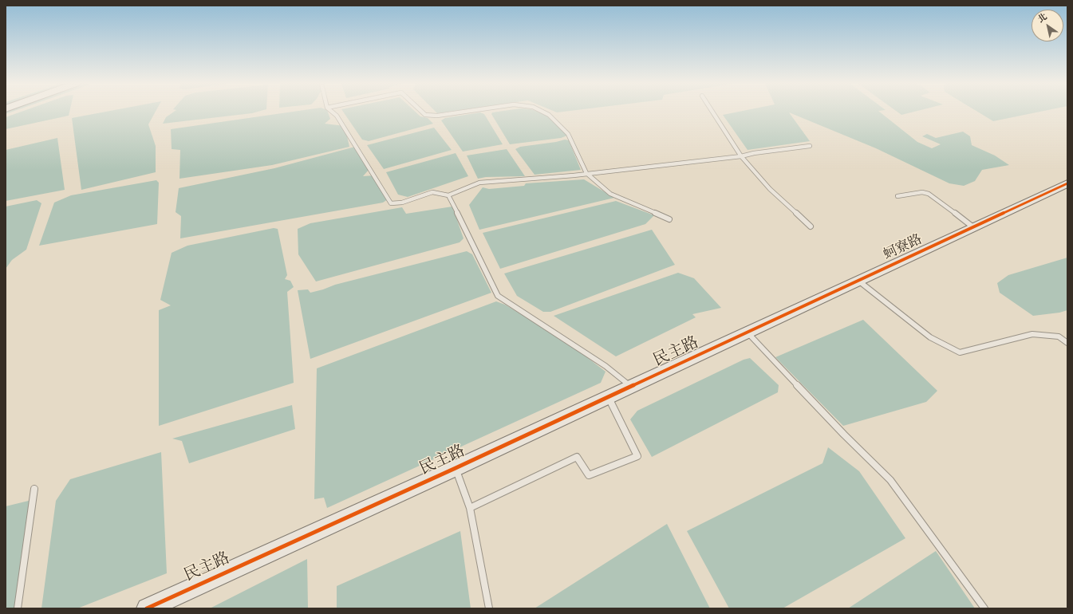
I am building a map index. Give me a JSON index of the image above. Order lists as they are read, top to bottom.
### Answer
{
  "streets": {
    "street": ["蚵寮路", "民主路"]
  },
  "crossings": [
    ["蚵寮路", "民主路"]
  ],
  "north": "top left"
}
